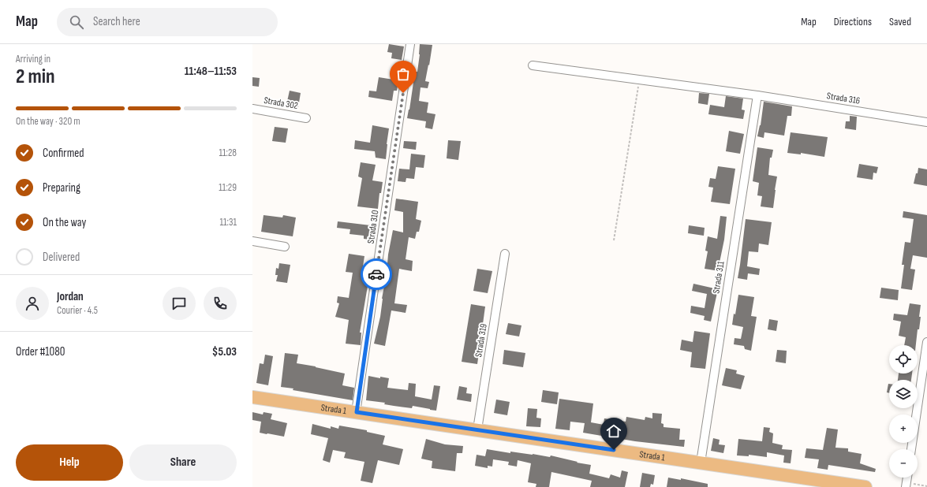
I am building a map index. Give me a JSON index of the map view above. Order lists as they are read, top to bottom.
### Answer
{
  "streets": {
    "main road": ["Strada 1"],
    "street": [
      "Strada 316",
      "Strada 302",
      "Strada 310",
      "Strada 311",
      "Strada 319"
    ]
  },
  "crossings": [
    ["Strada 316", "Strada 311"],
    ["Strada 310", "Strada 1"],
    ["Strada 311", "Strada 1"],
    ["Strada 319", "Strada 1"]
  ],
  "page": {
    "header": "Map",
    "search": "Search here",
    "nav": ["Map", "Directions", "Saved"],
    "heading": ["2 min", "Arriving in", "11:48–11:53"],
    "panel": [
      "Jordan",
      "Courier · 4.5",
      "Order #1080",
      "$5.03"
    ],
    "bar": "On the way · 320 m",
    "list": [
      ["Confirmed", "11:28"],
      ["Preparing", "11:29"],
      ["On the way", "11:31"],
      "Delivered"
    ],
    "map_buttons": ["+", "−"],
    "buttons": ["Help", "Share"]
  }
}
